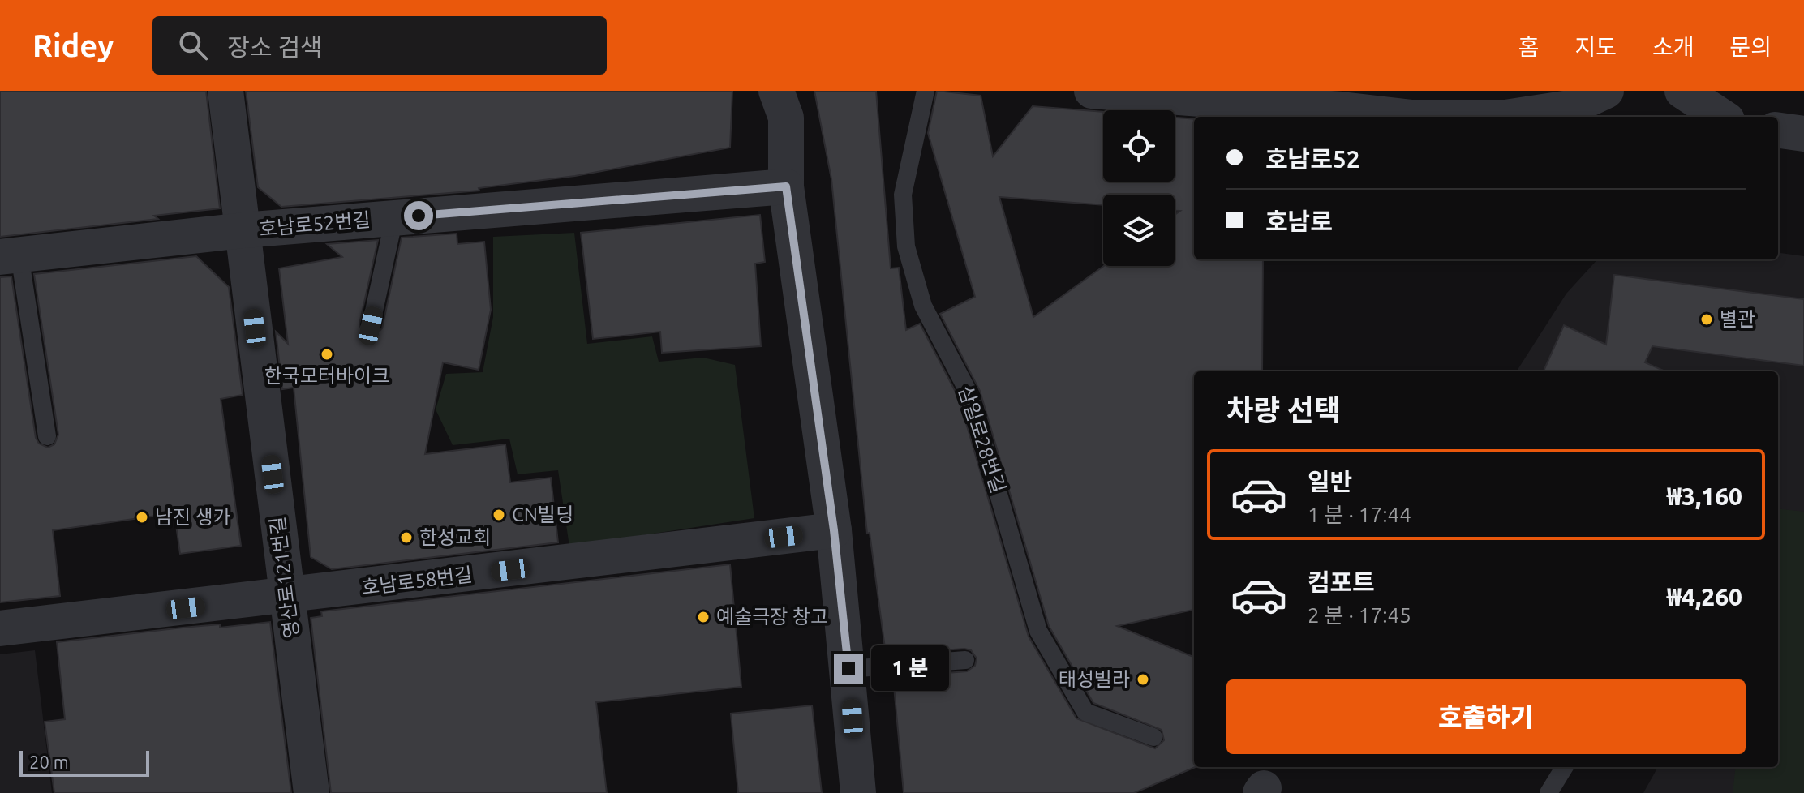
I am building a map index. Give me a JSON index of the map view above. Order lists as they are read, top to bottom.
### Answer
{
  "streets": {
    "street": ["호남로52번길", "영산로121번길", "호남로58번길"],
    "lane": ["삼일로28번길"]
  },
  "crossings": [
    ["호남로52번길", "영산로121번길"],
    ["영산로121번길", "호남로58번길"]
  ],
  "places": [
    "별관",
    "한국모터바이크",
    "CN빌딩",
    "남진 생가",
    "한성교회",
    "예술극장 창고",
    "태성빌라"
  ],
  "scale_bar": "20 m",
  "page": {
    "header": "Ridey",
    "search": "장소 검색",
    "nav": [
      "홈",
      "지도",
      "소개",
      "문의"
    ],
    "banner": ["호남로52", "호남로"],
    "heading": "차량 선택",
    "list": [
      {
        "name": "일반",
        "note": "1 분 · 17:44",
        "value": "₩3,160"
      },
      {
        "name": "컴포트",
        "note": "2 분 · 17:45",
        "value": "₩4,260"
      }
    ],
    "bubble": "1 분",
    "buttons": "호출하기",
    "scale": "20 m"
  }
}
